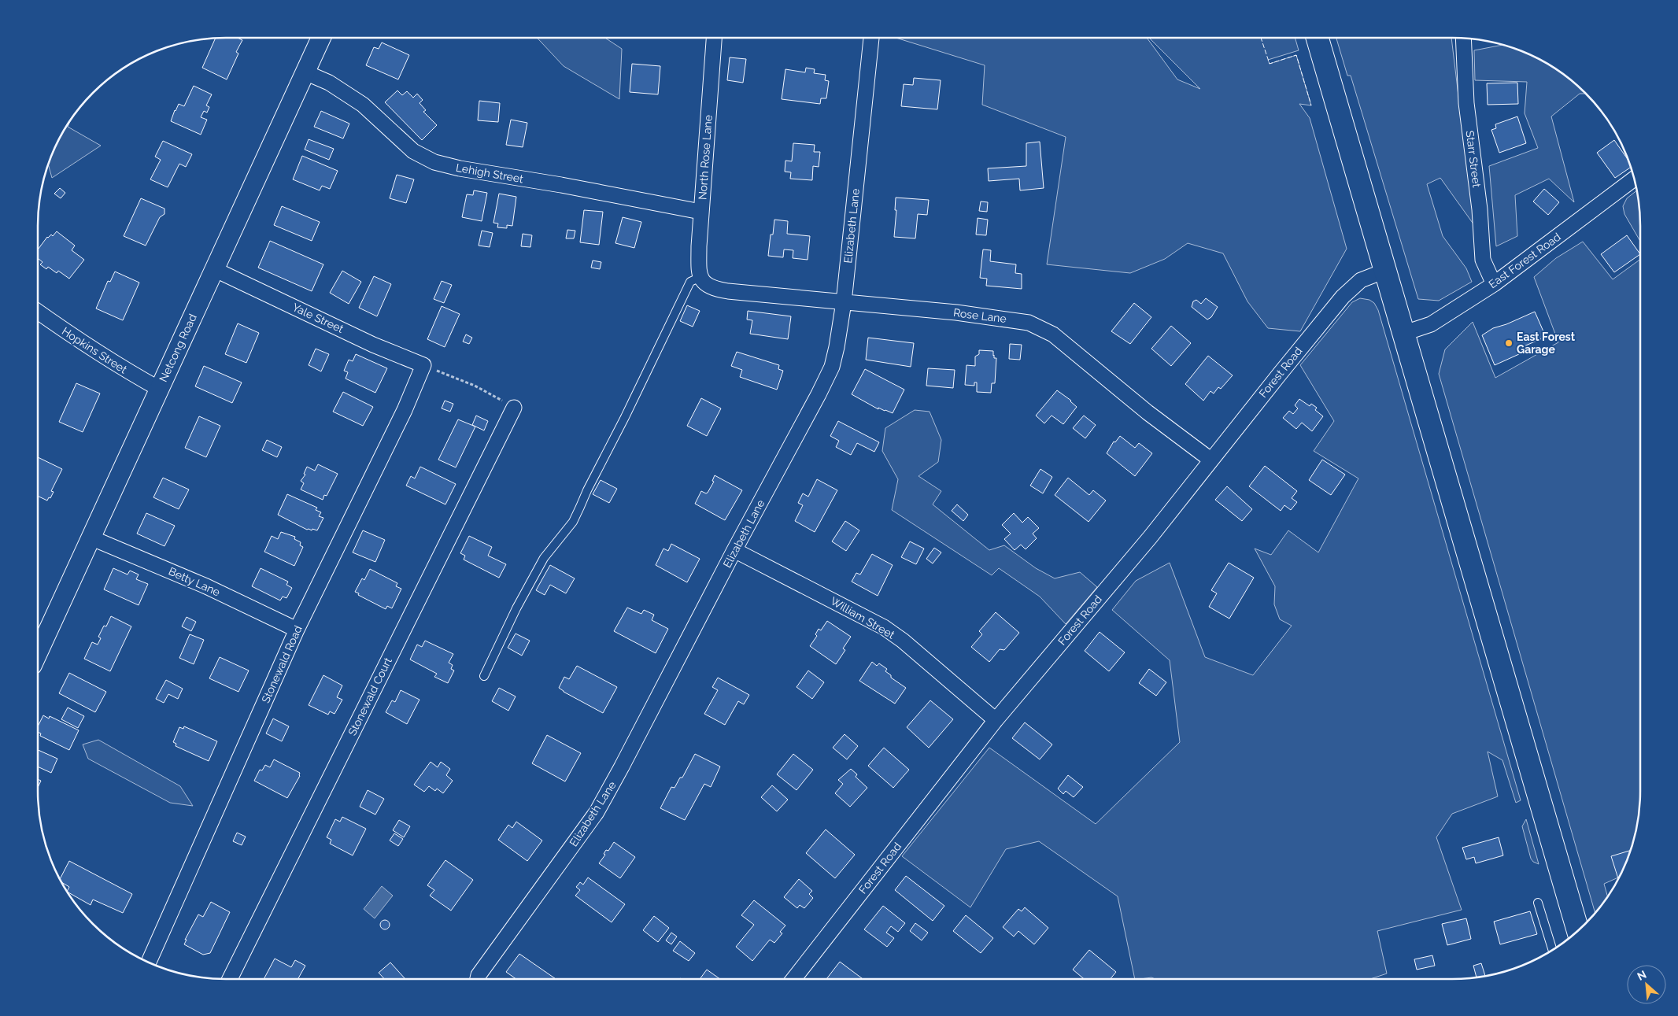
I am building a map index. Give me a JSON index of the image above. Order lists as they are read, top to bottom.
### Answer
{
  "streets": {
    "street": [
      "North Rose Lane",
      "Starr Street",
      "Lehigh Street",
      "Elizabeth Lane",
      "East Forest Road",
      "Rose Lane",
      "Yale Street",
      "Netcong Road",
      "Hopkins Street",
      "Forest Road",
      "Betty Lane",
      "William Street",
      "Stonewald Road",
      "Stonewald Court"
    ]
  },
  "crossings": [
    ["North Rose Lane", "Lehigh Street"],
    ["North Rose Lane", "Rose Lane"],
    ["Starr Street", "East Forest Road"],
    ["Lehigh Street", "Netcong Road"],
    ["Elizabeth Lane", "Rose Lane"],
    ["Elizabeth Lane", "William Street"],
    ["Rose Lane", "Forest Road"],
    ["Yale Street", "Netcong Road"],
    ["Yale Street", "Stonewald Road"],
    ["Netcong Road", "Hopkins Street"],
    ["Netcong Road", "Betty Lane"],
    ["Forest Road", "William Street"],
    ["Betty Lane", "Stonewald Road"]
  ],
  "places": ["East Forest Garage"],
  "north": "top left"
}
